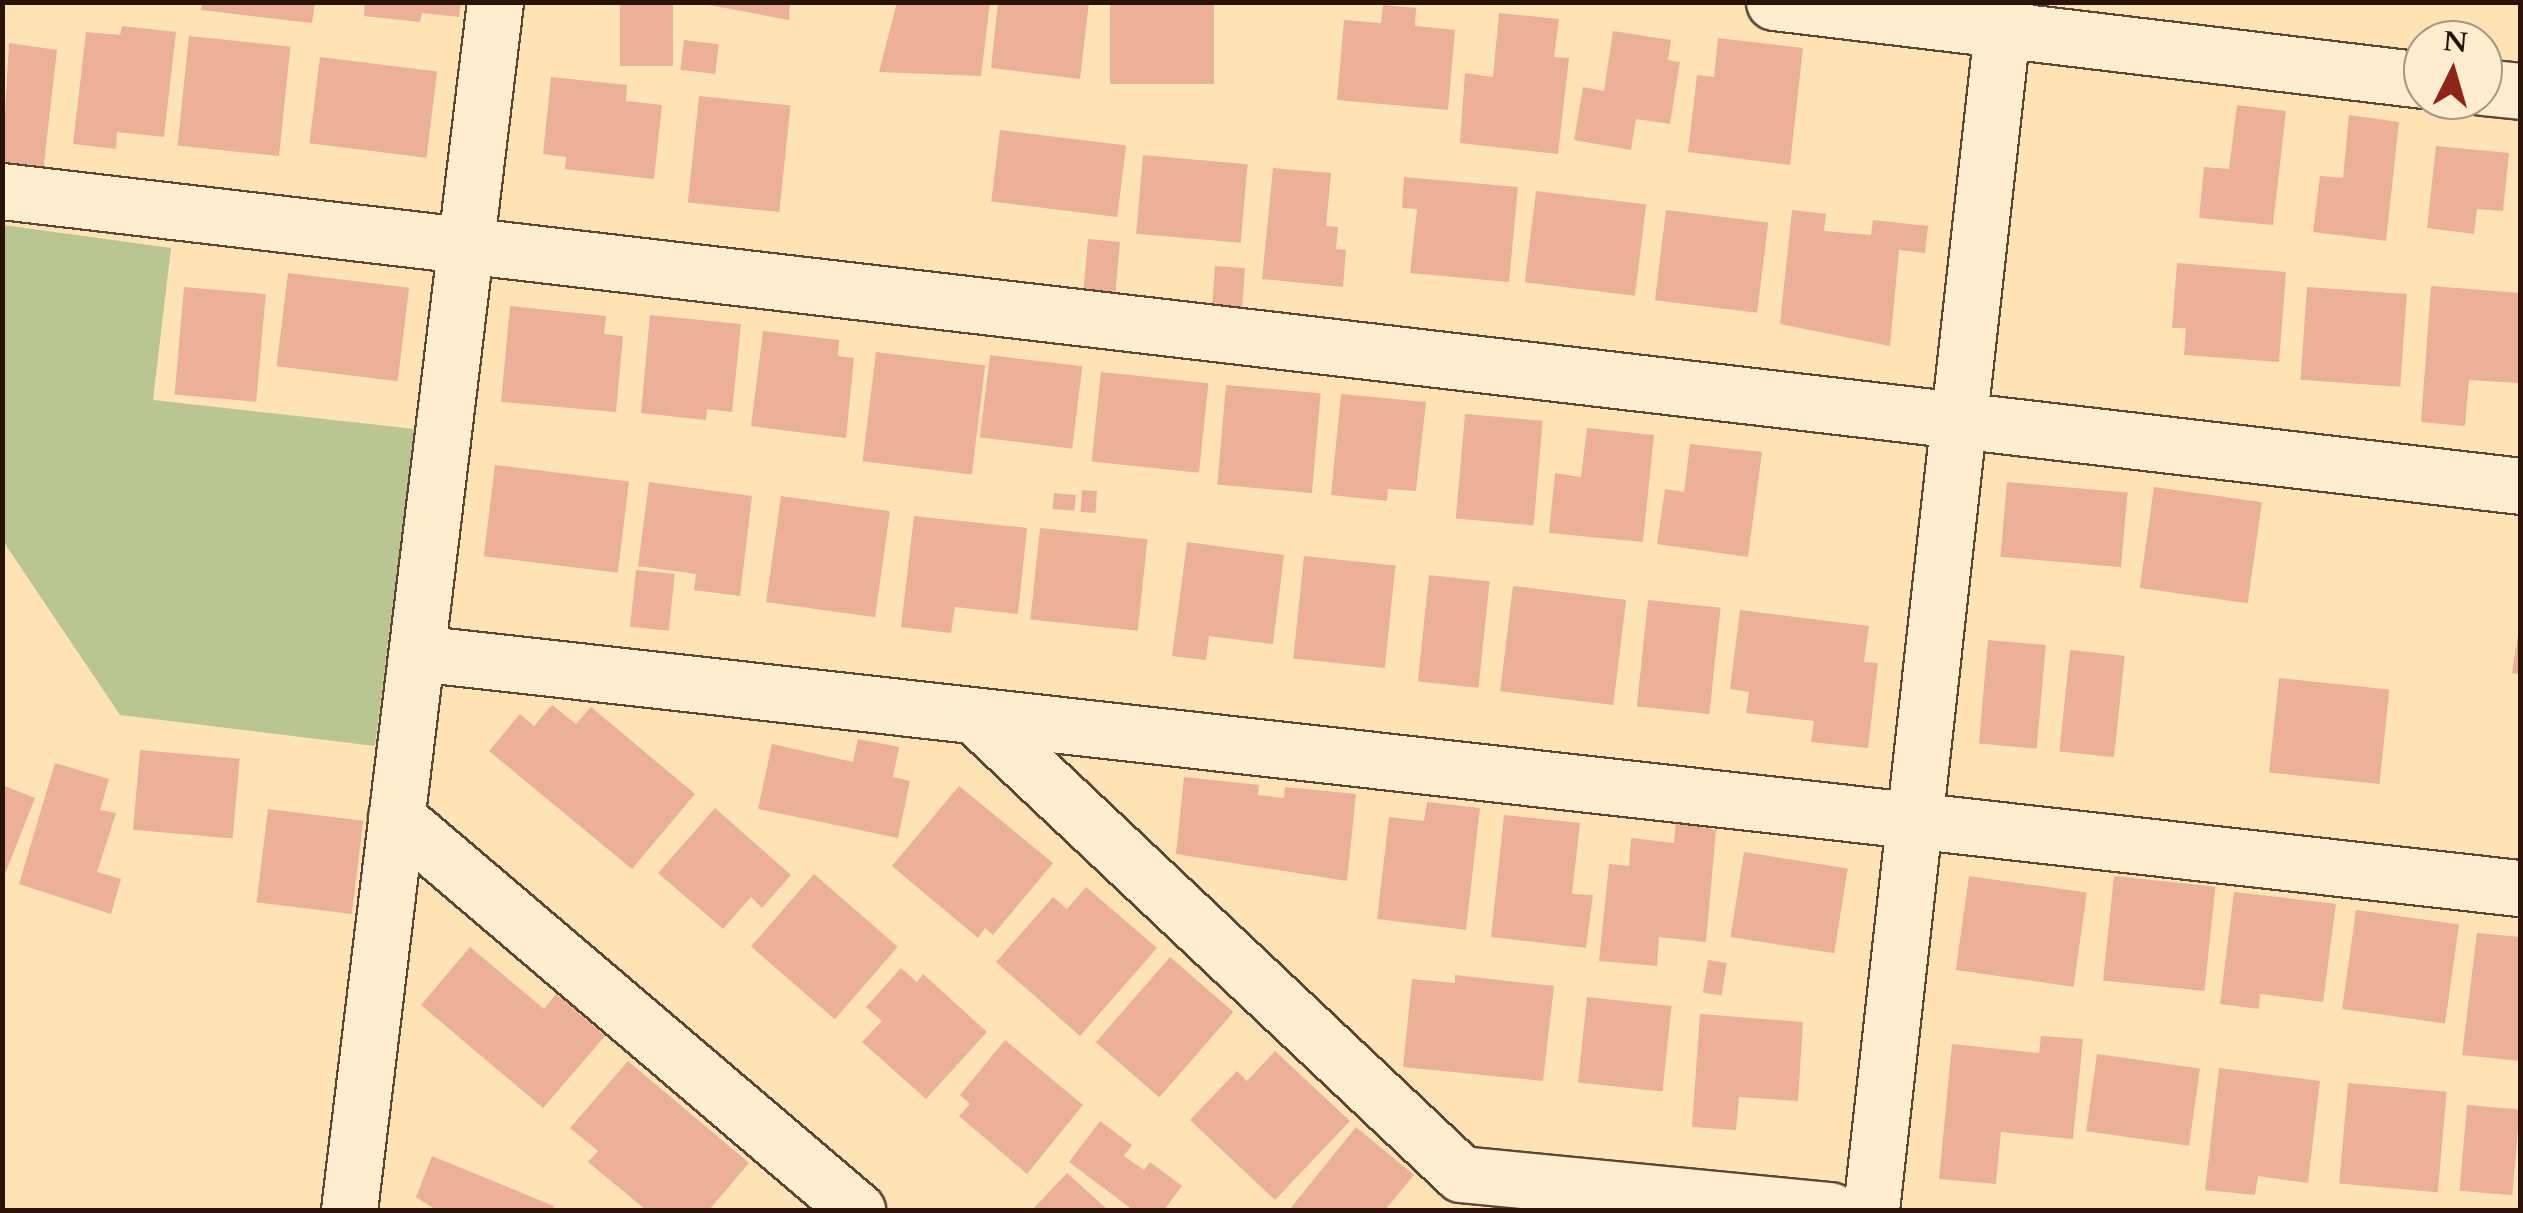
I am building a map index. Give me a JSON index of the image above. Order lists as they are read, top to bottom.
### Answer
{
  "north": "top"
}
